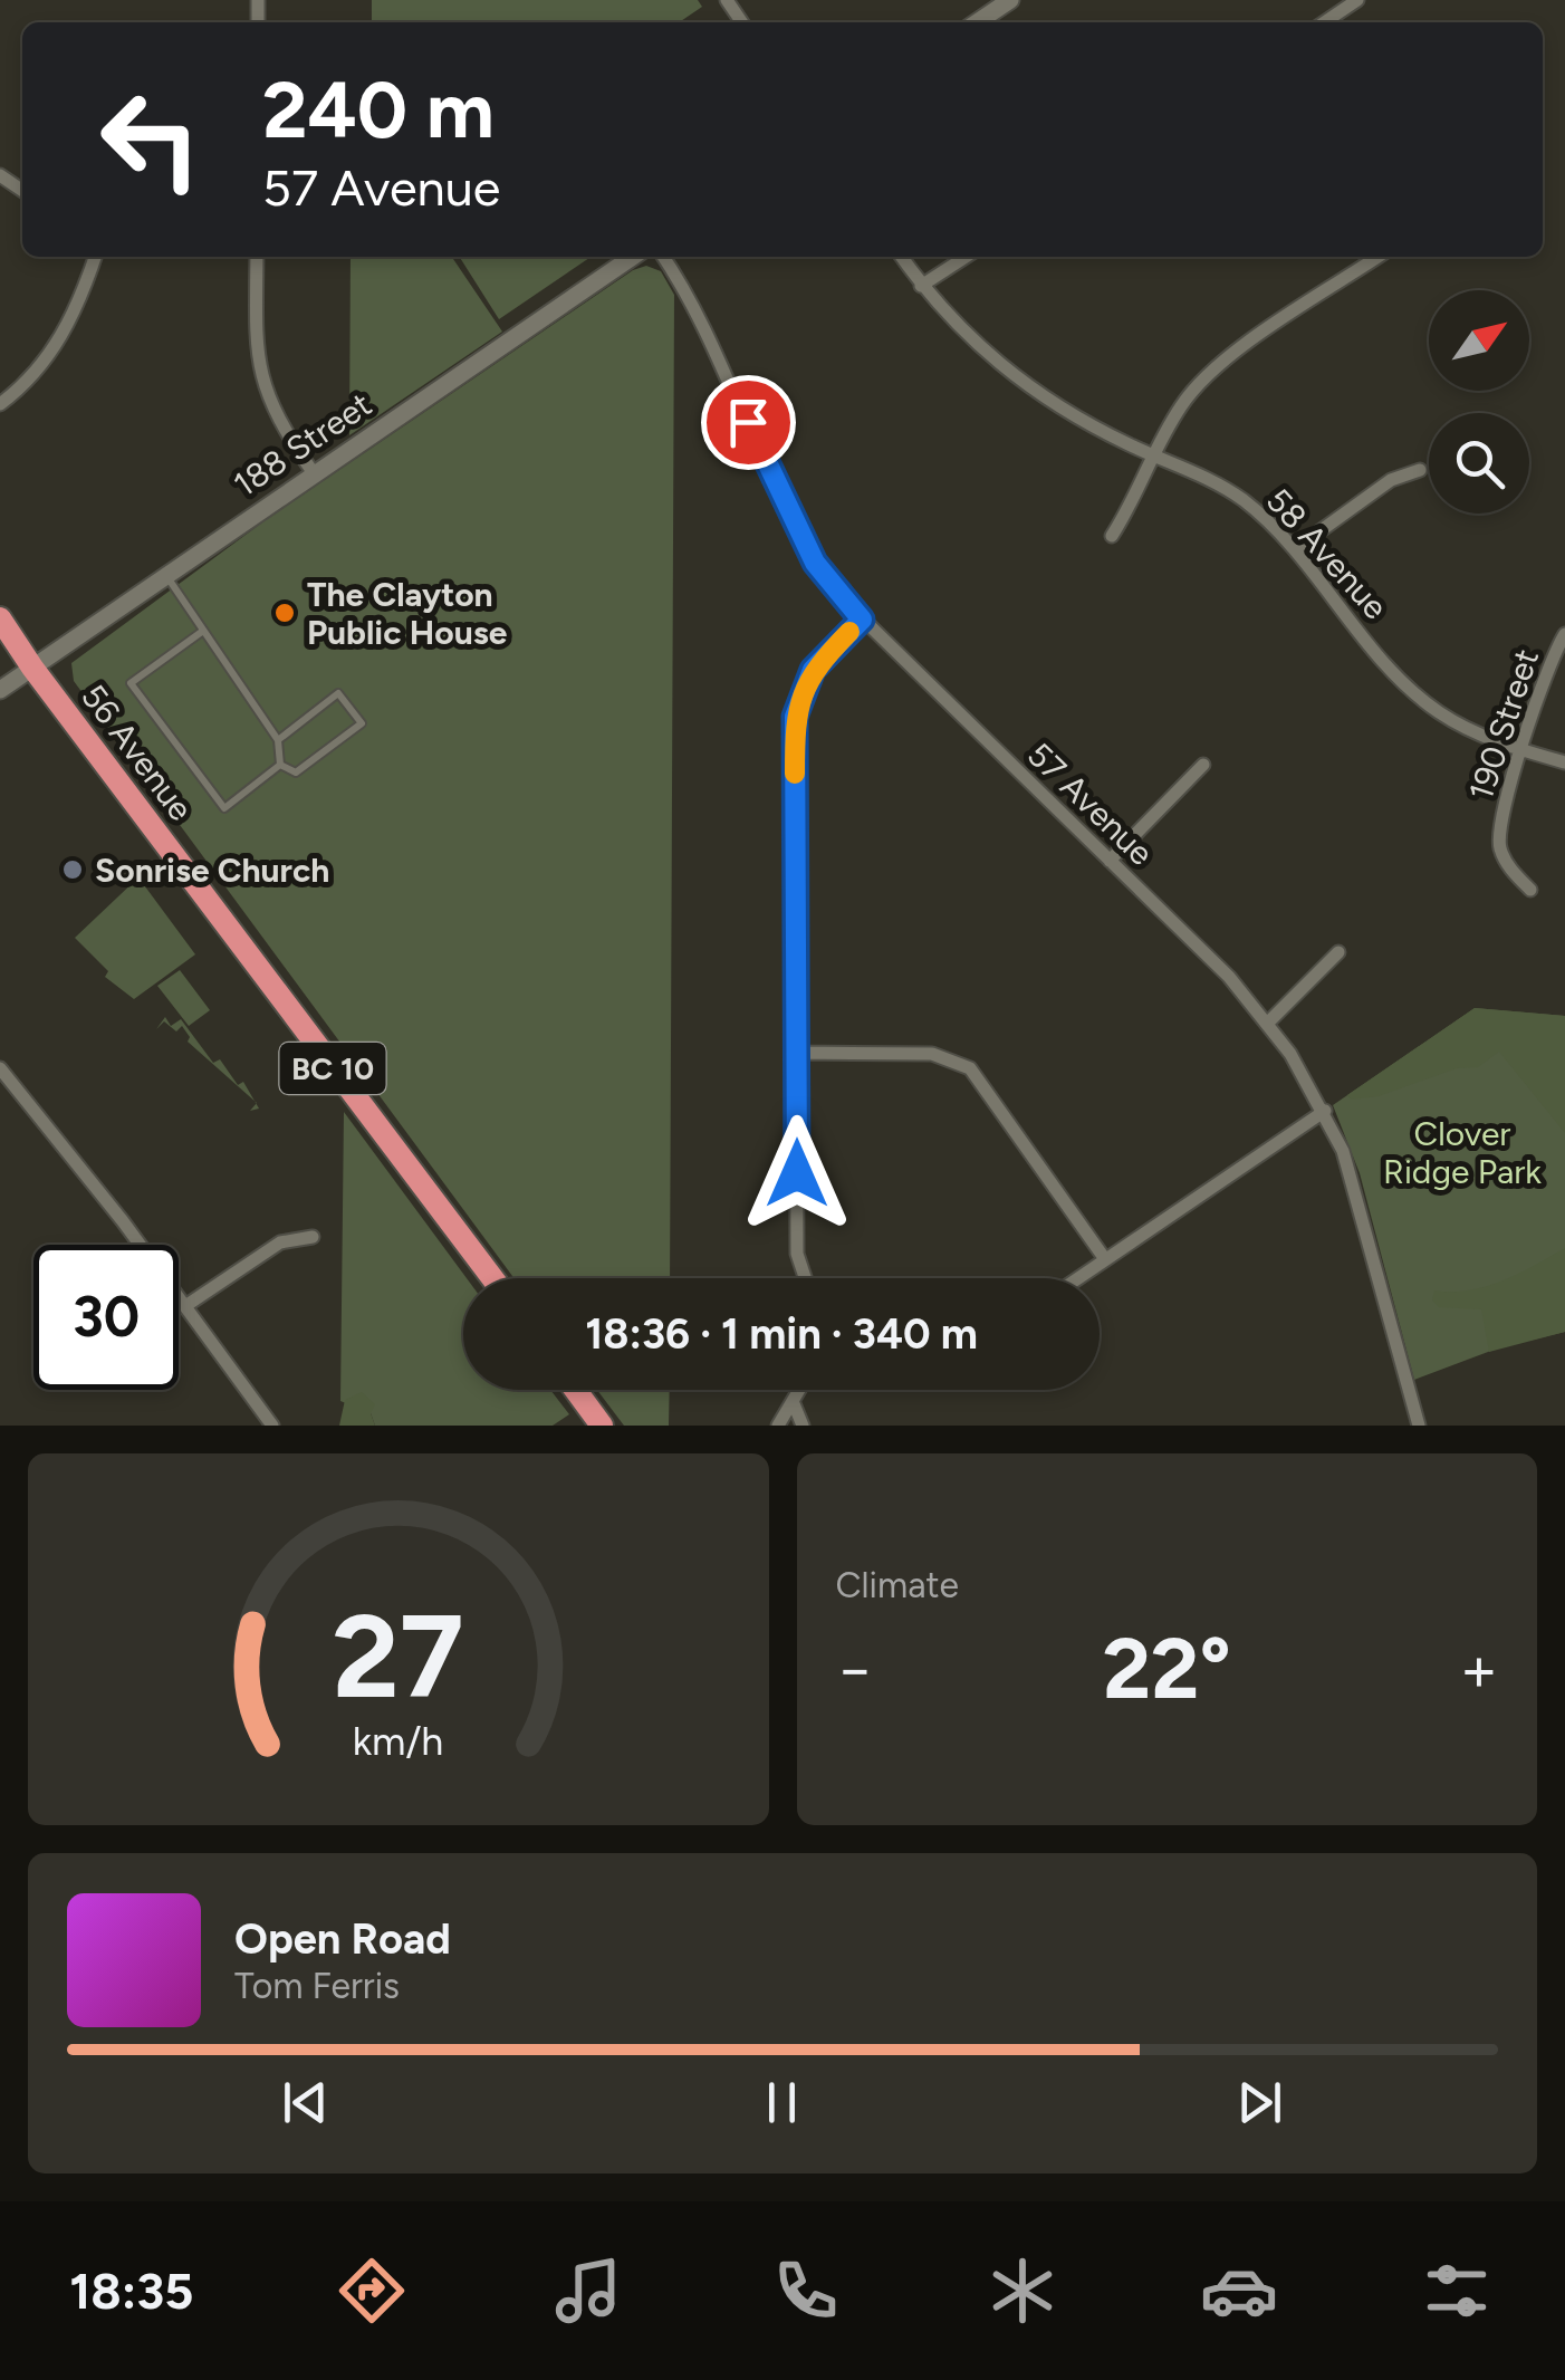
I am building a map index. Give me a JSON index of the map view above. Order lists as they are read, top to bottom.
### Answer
{
  "streets": {
    "highway": ["56 Avenue", "BC 10"],
    "street": [
      "188 Street",
      "58 Avenue",
      "190 Street",
      "57 Avenue"
    ]
  },
  "crossings": [
    ["188 Street", "56 Avenue"],
    ["58 Avenue", "190 Street"]
  ],
  "parks": ["Clover Ridge Park"],
  "places": ["The Clayton Public House", "Sonrise Church"],
  "north": "top right",
  "page": {
    "turn": ["240 m", "57 Avenue"],
    "limit": "30",
    "trip": "18:36 · 1 min · 340 m",
    "tile": "Climate",
    "heat": ["−", "22°", "+"],
    "song": ["Open Road", "Tom Ferris"],
    "tabs": "18:35",
    "gauge": ["27", "km/h"]
  }
}
